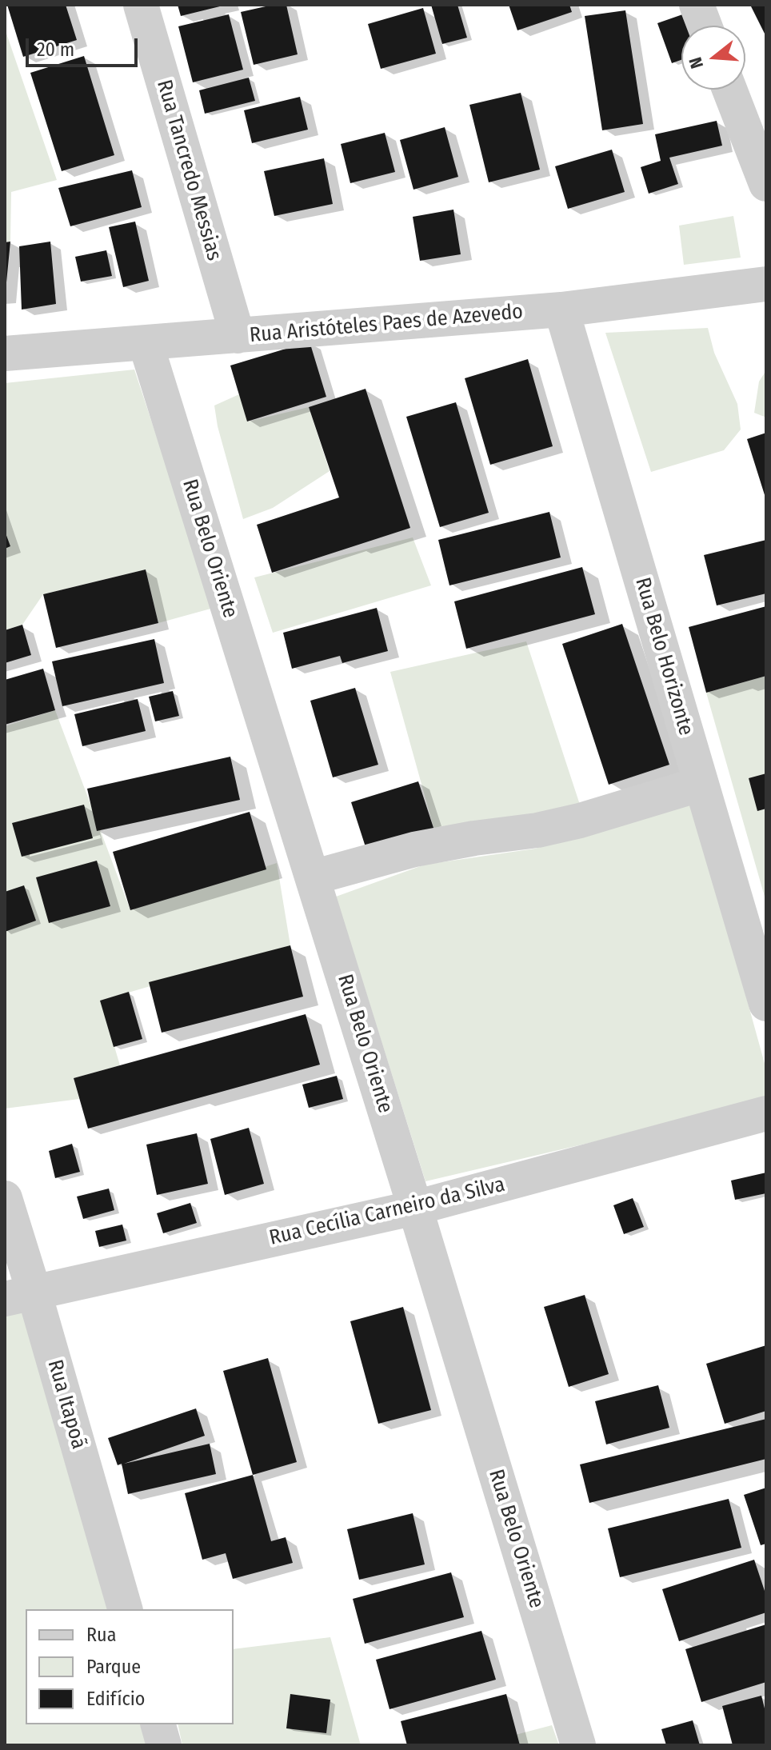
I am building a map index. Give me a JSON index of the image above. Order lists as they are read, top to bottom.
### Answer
{
  "streets": {
    "street": [
      "Rua Tancredo Messias",
      "Rua Aristóteles Paes de Azevedo",
      "Rua Belo Oriente",
      "Rua Belo Horizonte",
      "Rua Cecília Carneiro da Silva",
      "Rua Itapoã"
    ]
  },
  "crossings": [
    ["Rua Tancredo Messias", "Rua Aristóteles Paes de Azevedo"],
    ["Rua Aristóteles Paes de Azevedo", "Rua Belo Oriente"],
    ["Rua Aristóteles Paes de Azevedo", "Rua Belo Horizonte"],
    ["Rua Belo Oriente", "Rua Cecília Carneiro da Silva"],
    ["Rua Cecília Carneiro da Silva", "Rua Itapoã"]
  ],
  "legend": ["Rua", "Parque", "Edifício"],
  "scale_bar": "20 m",
  "north": "left"
}
